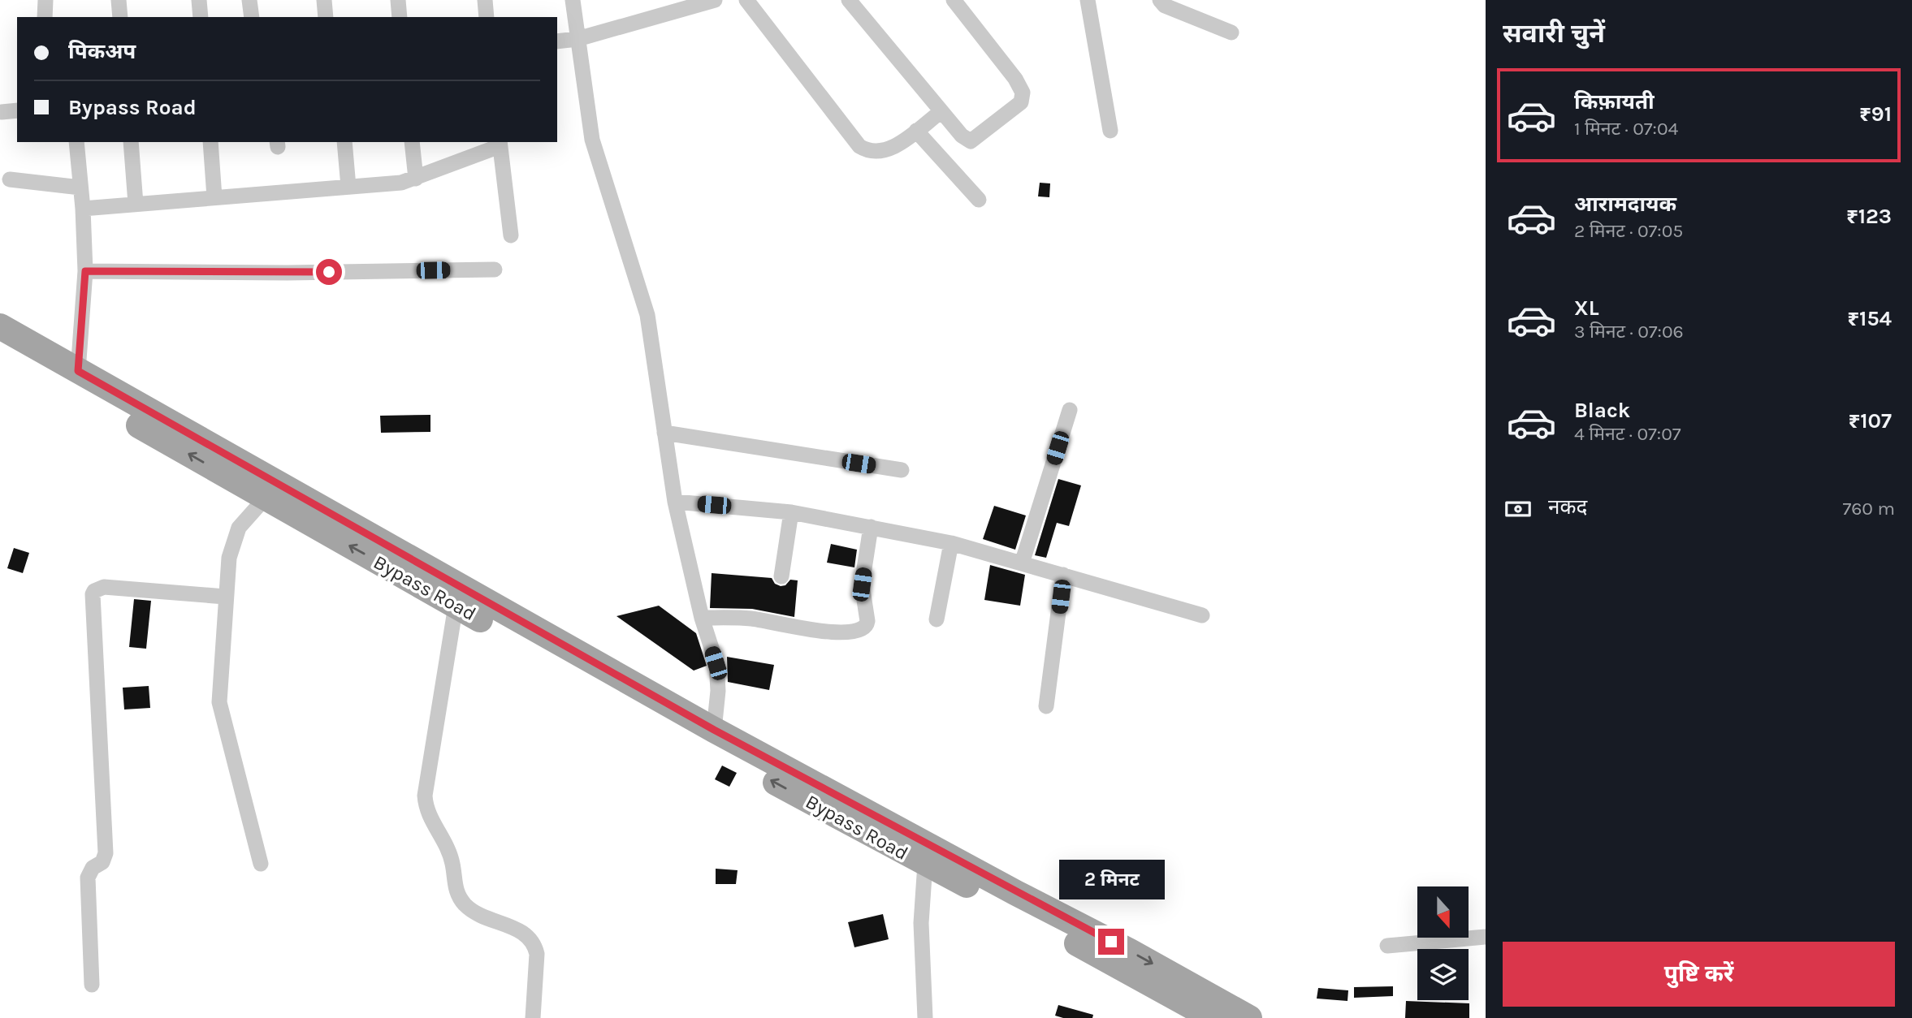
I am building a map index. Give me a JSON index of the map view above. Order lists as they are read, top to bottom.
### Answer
{
  "streets": {
    "main road": ["Bypass Road"]
  },
  "north": "bottom",
  "page": {
    "heading": "सवारी चुनें",
    "banner": ["पिकअप", "Bypass Road"],
    "list": [
      {
        "name": "किफ़ायती",
        "note": "1 मिनट · 07:04",
        "value": "₹91"
      },
      {
        "name": "आरामदायक",
        "note": "2 मिनट · 07:05",
        "value": "₹123"
      },
      {
        "name": "XL",
        "note": "3 मिनट · 07:06",
        "value": "₹154"
      },
      {
        "name": "Black",
        "note": "4 मिनट · 07:07",
        "value": "₹107"
      }
    ],
    "pay": ["नकद", "760 m"],
    "bubble": "2 मिनट",
    "buttons": "पुष्टि करें"
  }
}
